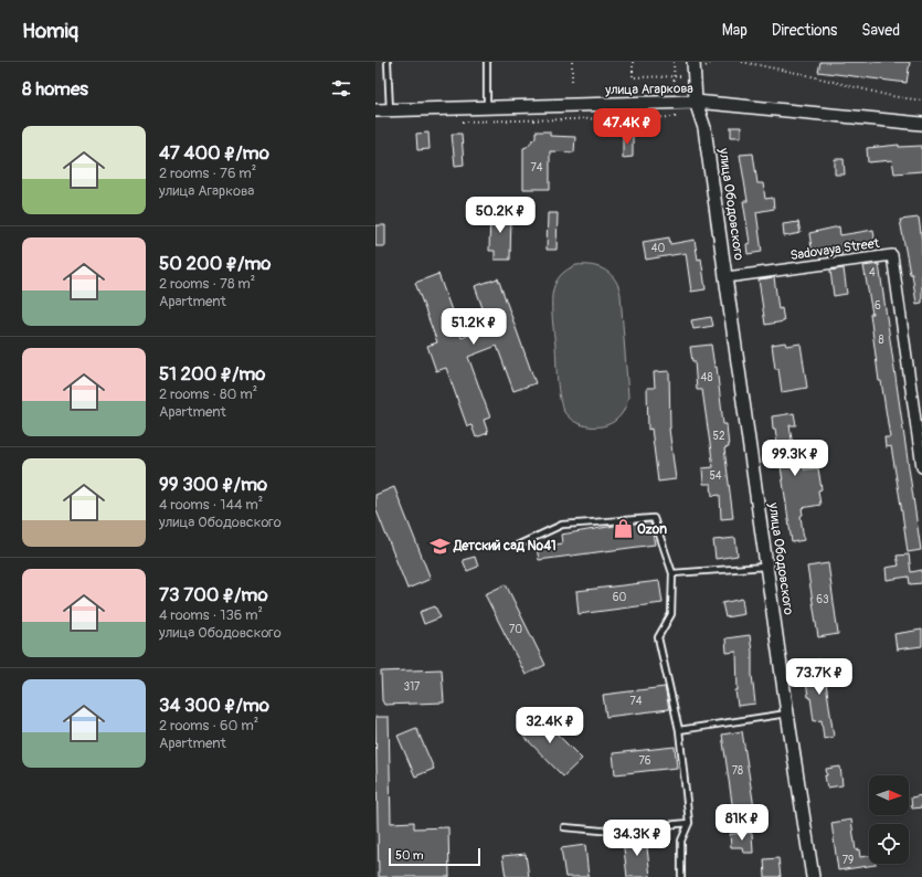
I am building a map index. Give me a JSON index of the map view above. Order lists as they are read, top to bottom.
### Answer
{
  "streets": {
    "street": ["улица Агаркова", "улица Ободовского", "Sadovaya Street"]
  },
  "crossings": [
    ["улица Агаркова", "улица Ободовского"],
    ["улица Ободовского", "Sadovaya Street"]
  ],
  "places": {
    "shop": ["Ozon"],
    "school or university": ["Детский сад №41"]
  },
  "house_numbers": [
    "74",
    "40",
    "4",
    "6",
    "8",
    "48",
    "52",
    "54",
    "60",
    "63",
    "70",
    "317",
    "74",
    "76",
    "78",
    "79"
  ],
  "scale_bar": "50 m",
  "north": "right",
  "page": {
    "header": "Homiq",
    "nav": ["Map", "Directions", "Saved"],
    "heading": "8 homes",
    "price": [
      "47.4K ₽",
      "50.2K ₽",
      "51.2K ₽",
      "99.3K ₽",
      "73.7K ₽",
      "32.4K ₽",
      "81K ₽",
      "34.3K ₽"
    ],
    "list": [
      {
        "name": "47 400 ₽/mo",
        "note": "2 rooms · 76 m² · улица Агаркова"
      },
      {
        "name": "50 200 ₽/mo",
        "note": "2 rooms · 78 m² · Apartment"
      },
      {
        "name": "51 200 ₽/mo",
        "note": "2 rooms · 80 m² · Apartment"
      },
      {
        "name": "99 300 ₽/mo",
        "note": "4 rooms · 144 m² · улица Ободовского"
      },
      {
        "name": "73 700 ₽/mo",
        "note": "4 rooms · 136 m² · улица Ободовского"
      },
      {
        "name": "34 300 ₽/mo",
        "note": "2 rooms · 60 m² · Apartment"
      }
    ],
    "scale": "50 m"
  }
}
